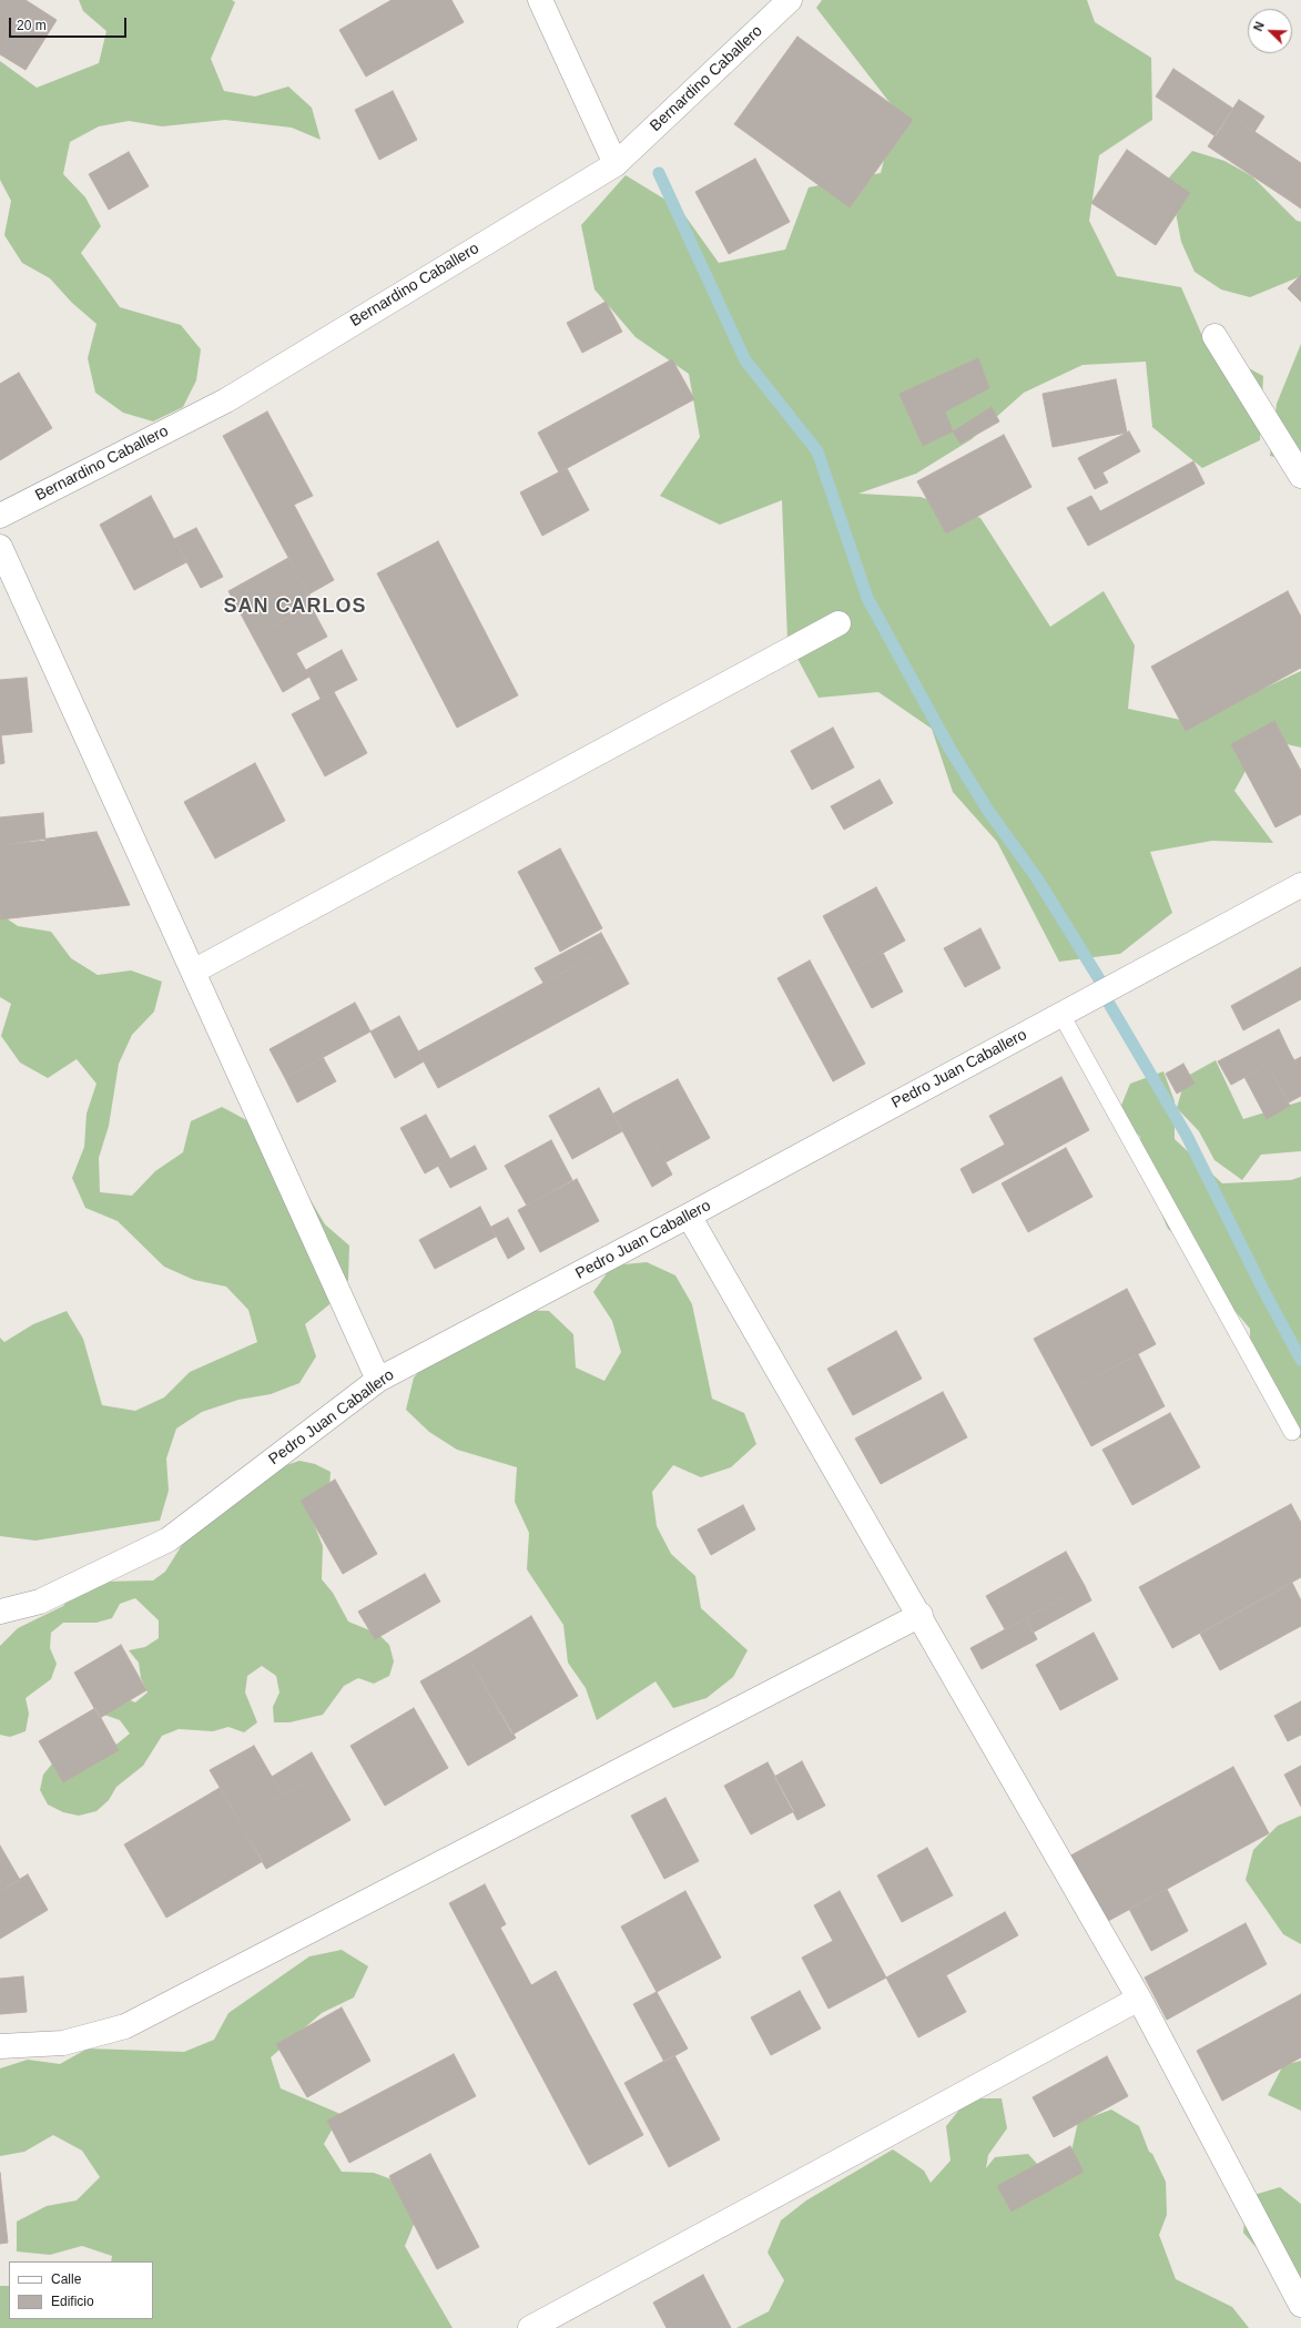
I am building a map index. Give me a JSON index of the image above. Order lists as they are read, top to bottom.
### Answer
{
  "streets": {
    "street": ["Bernardino Caballero", "Pedro Juan Caballero"]
  },
  "districts": ["SAN CARLOS"],
  "legend": ["Calle", "Edificio"],
  "scale_bar": "20 m",
  "north": "top left"
}
